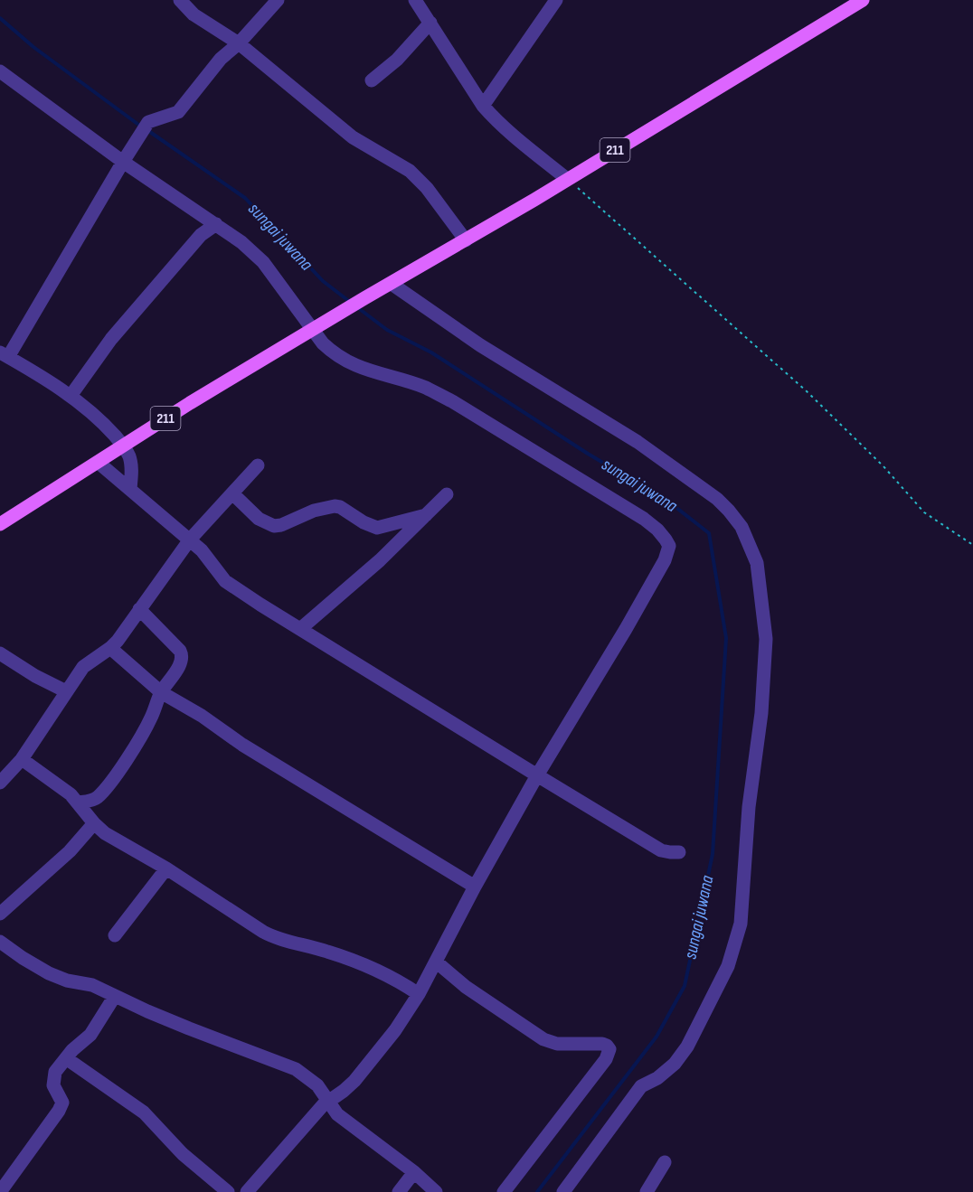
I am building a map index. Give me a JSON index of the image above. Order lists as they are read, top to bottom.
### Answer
{
  "streets": {
    "main road": ["211"]
  },
  "water": ["sungai juwana"]
}
